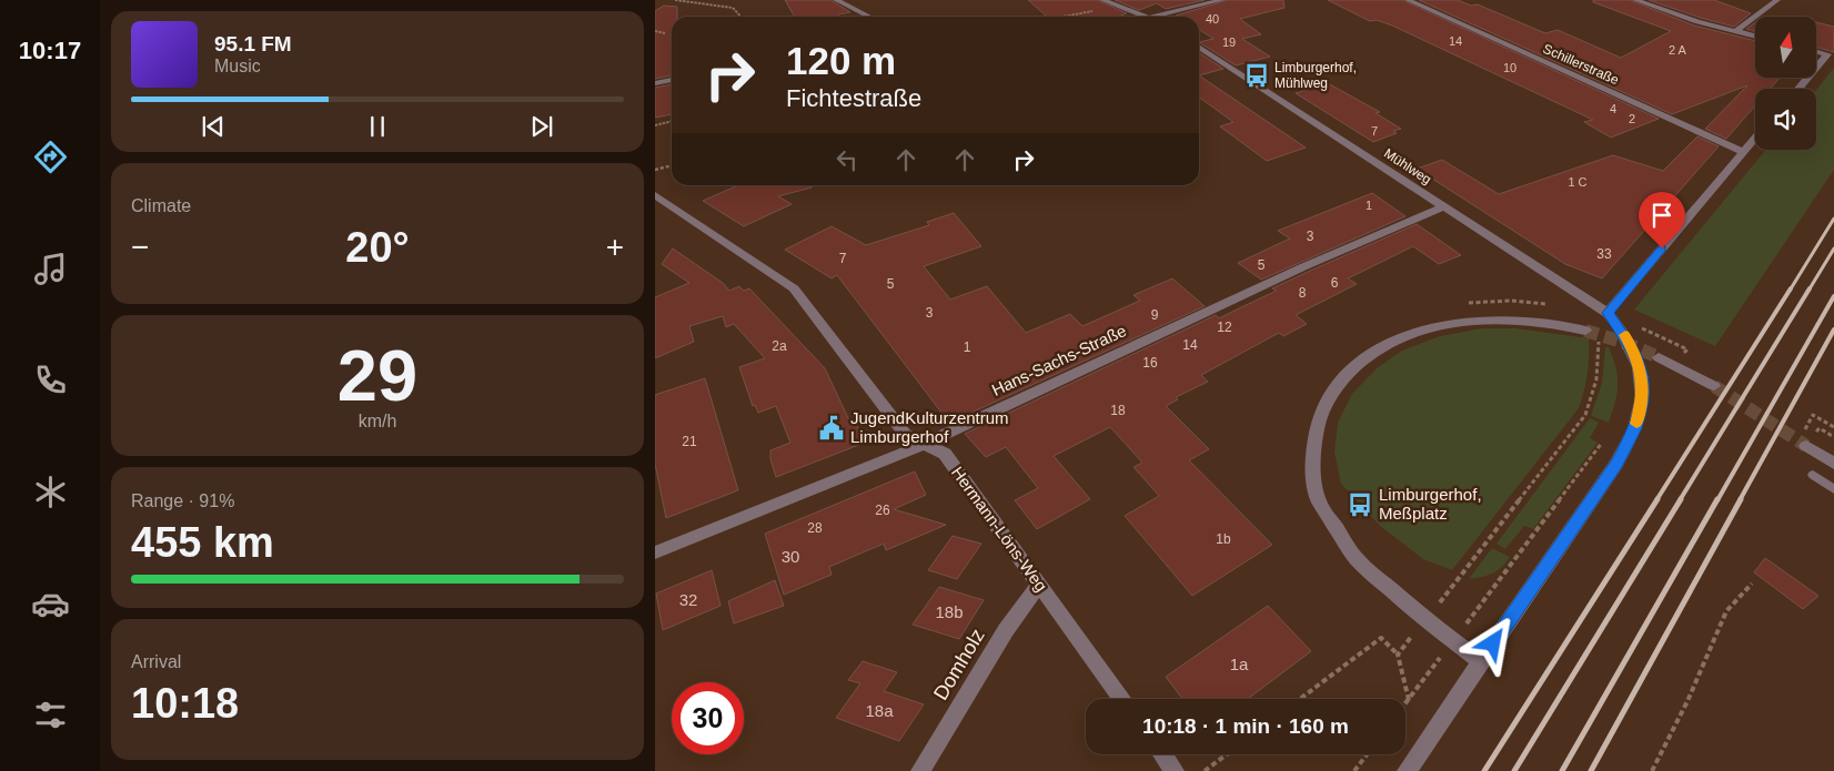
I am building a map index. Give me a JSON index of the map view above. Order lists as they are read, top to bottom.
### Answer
{
  "streets": {
    "street": [
      "Schillerstraße",
      "Mühlweg",
      "Hans-Sachs-Straße",
      "Hermann-Löns-Weg",
      "Domholz"
    ]
  },
  "crossings": [
    ["Mühlweg", "Hans-Sachs-Straße"],
    ["Hans-Sachs-Straße", "Hermann-Löns-Weg"],
    ["Hermann-Löns-Weg", "Domholz"]
  ],
  "places": {
    "bus stop": ["Limburgerhof, Mühlweg", "Limburgerhof, Meßplatz"],
    "public building": ["JugendKulturzentrum Limburgerhof"]
  },
  "house_numbers": [
    "40",
    "14",
    "19",
    "2 A",
    "10",
    "4",
    "2",
    "7",
    "1 C",
    "1",
    "3",
    "33",
    "7",
    "5",
    "6",
    "5",
    "8",
    "3",
    "9",
    "12",
    "14",
    "2a",
    "1",
    "16",
    "18",
    "21",
    "26",
    "28",
    "1b",
    "30",
    "32",
    "18b",
    "1a",
    "18a"
  ],
  "north": "top",
  "page": {
    "tabs": "10:17",
    "turn": ["120 m", "Fichtestraße"],
    "song": ["95.1 FM", "Music"],
    "tile": [
      "Climate",
      ["29", "km/h"],
      ["Range · 91%", "455 km"],
      ["Arrival", "10:18"]
    ],
    "heat": ["−", "20°", "+"],
    "limit": "30",
    "trip": "10:18 · 1 min · 160 m"
  }
}
